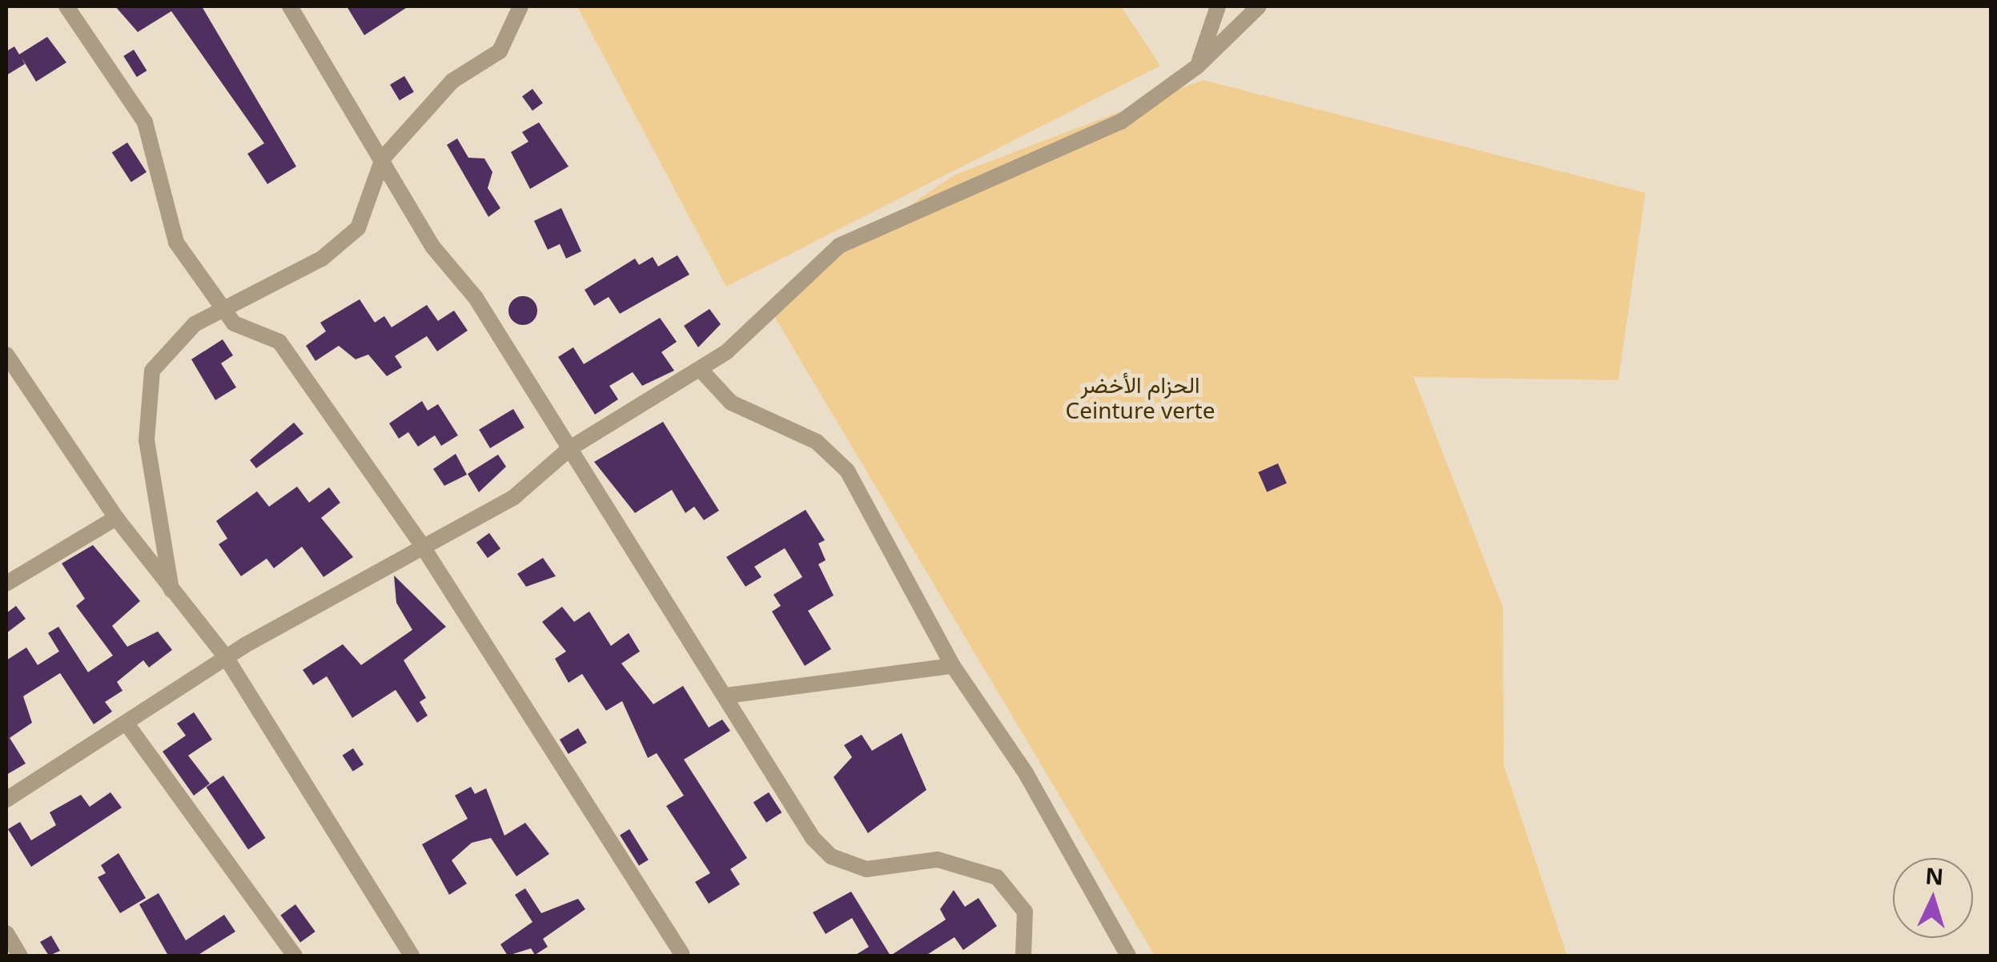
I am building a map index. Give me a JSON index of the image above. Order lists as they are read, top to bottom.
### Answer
{
  "parks": ["الحزام الأخضر Ceinture verte"],
  "north": "top"
}
